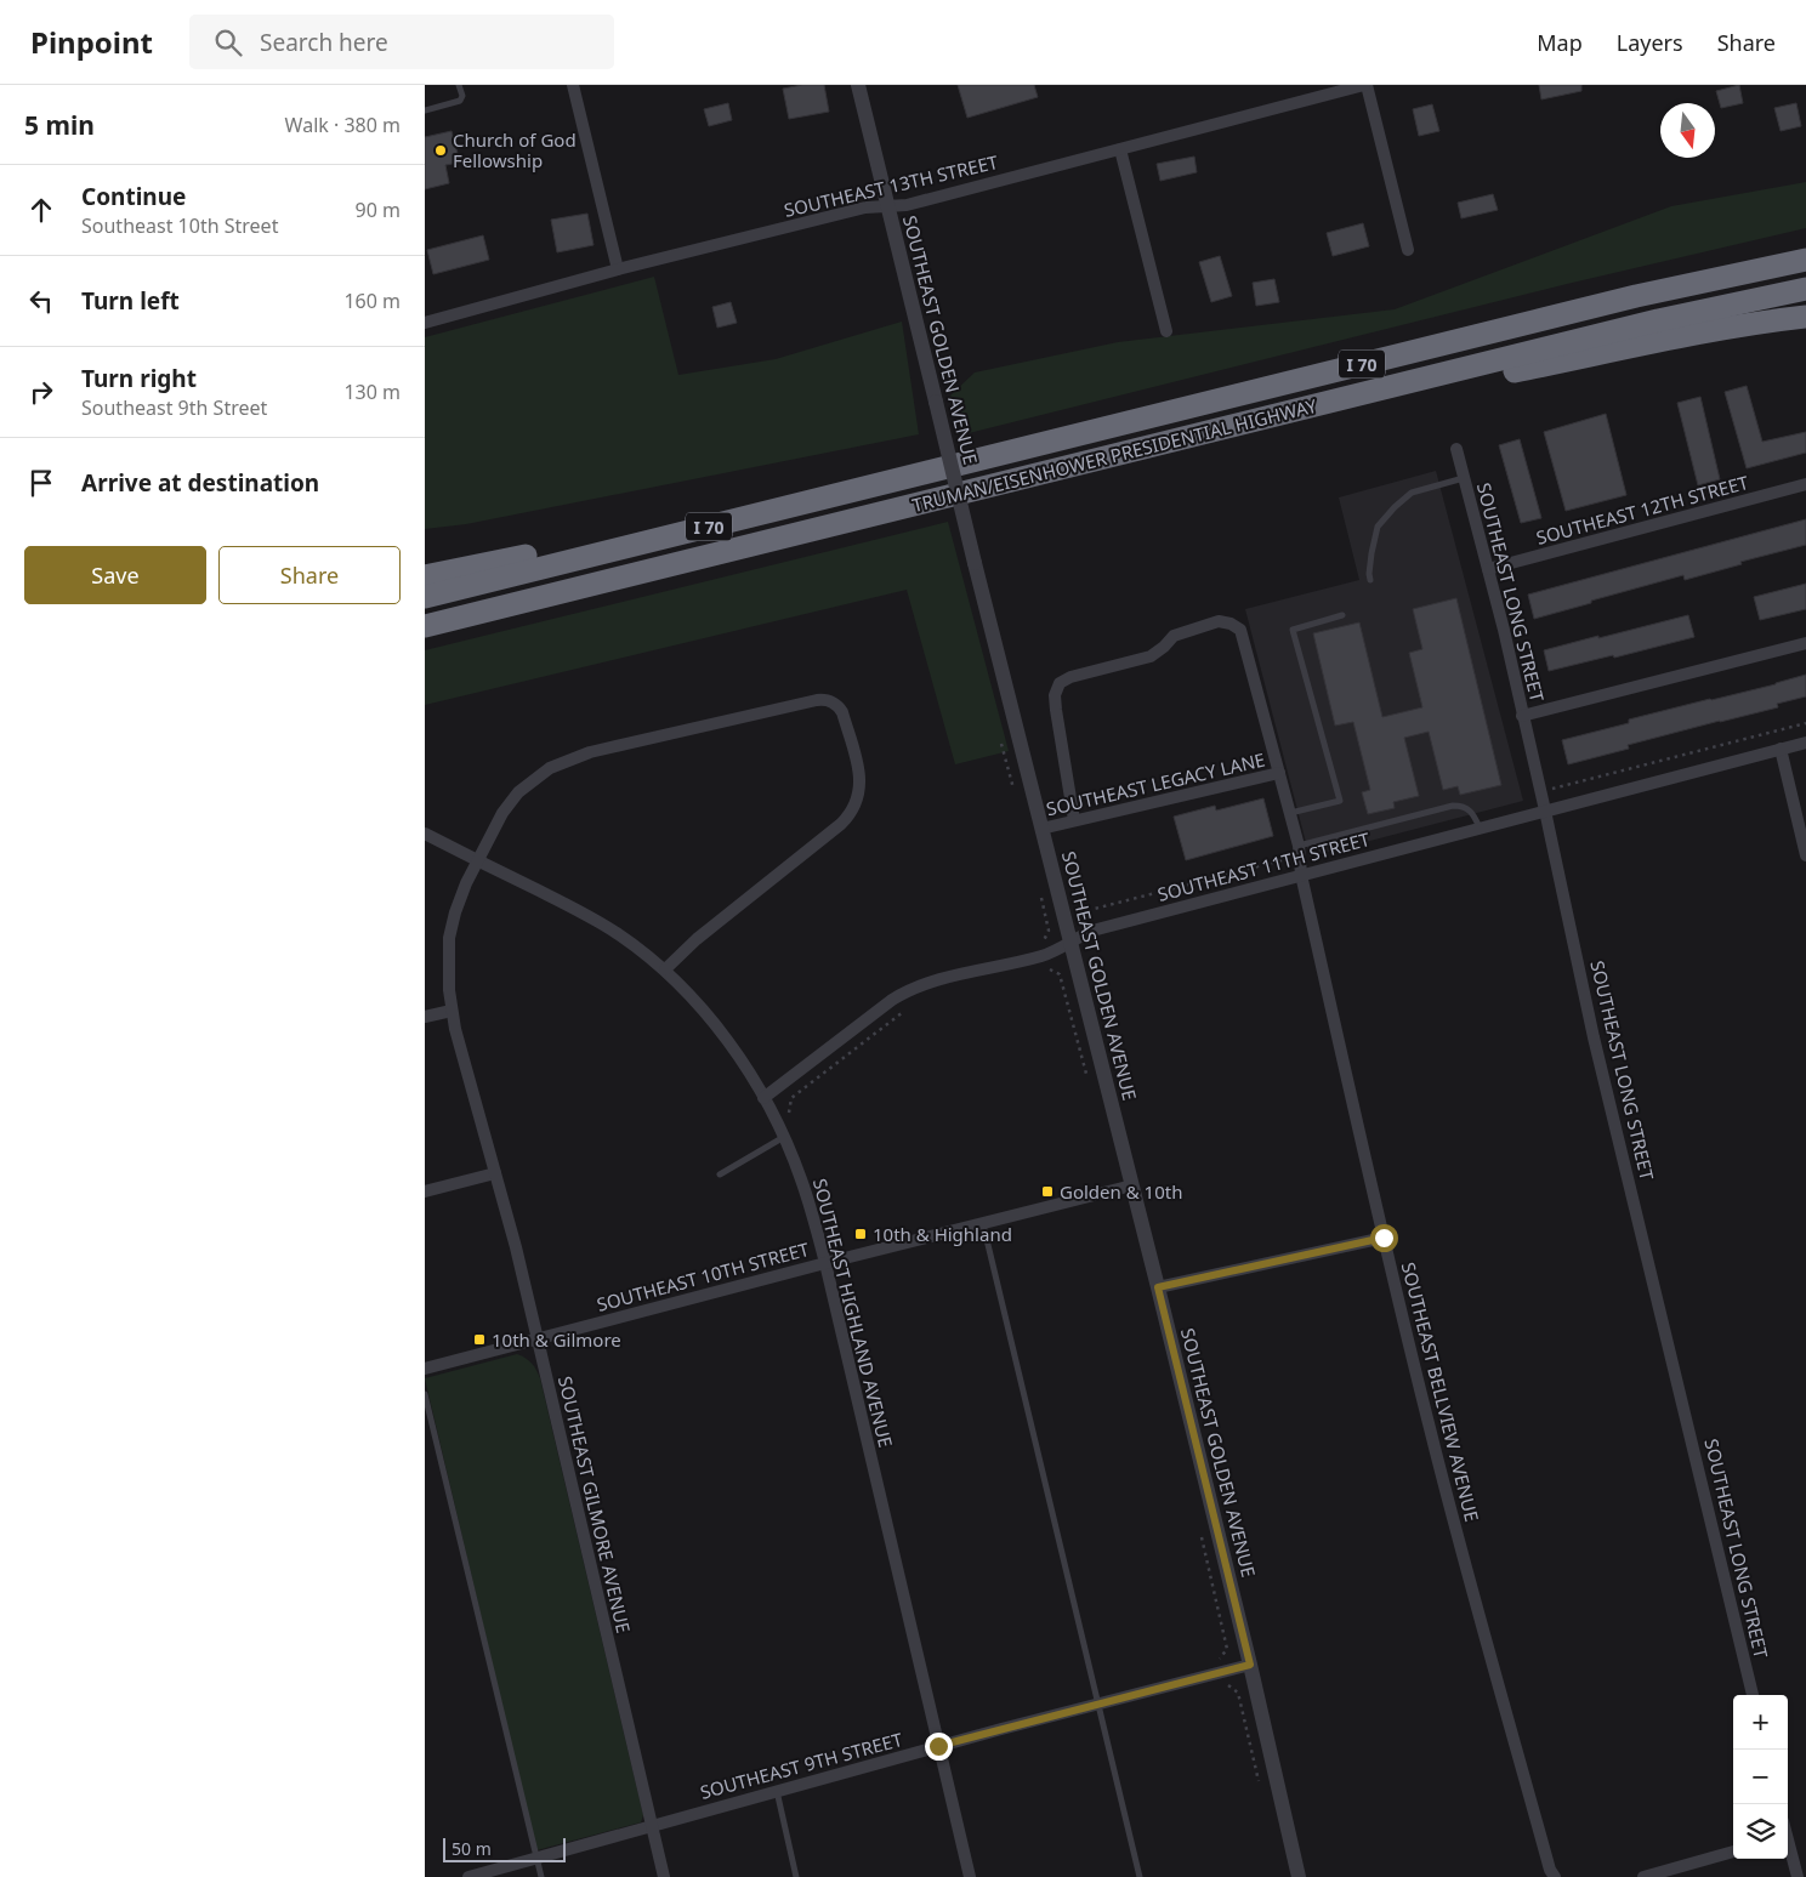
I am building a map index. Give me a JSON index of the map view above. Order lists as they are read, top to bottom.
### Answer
{
  "streets": {
    "highway": ["I 70", "TRUMAN/EISENHOWER PRESIDENTIAL HIGHWAY"],
    "street": [
      "SOUTHEAST 13TH STREET",
      "SOUTHEAST GOLDEN AVENUE",
      "SOUTHEAST 12TH STREET",
      "SOUTHEAST LONG STREET",
      "SOUTHEAST LEGACY LANE",
      "SOUTHEAST 11TH STREET",
      "SOUTHEAST 10TH STREET",
      "SOUTHEAST HIGHLAND AVENUE",
      "SOUTHEAST BELLVIEW AVENUE",
      "SOUTHEAST GILMORE AVENUE",
      "SOUTHEAST 9TH STREET"
    ]
  },
  "crossings": [
    ["SOUTHEAST 13TH STREET", "SOUTHEAST GOLDEN AVENUE"],
    ["SOUTHEAST GOLDEN AVENUE", "SOUTHEAST LEGACY LANE"],
    ["SOUTHEAST GOLDEN AVENUE", "SOUTHEAST 11TH STREET"],
    ["SOUTHEAST GOLDEN AVENUE", "SOUTHEAST 10TH STREET"],
    ["SOUTHEAST GOLDEN AVENUE", "SOUTHEAST 9TH STREET"],
    ["SOUTHEAST 12TH STREET", "SOUTHEAST LONG STREET"],
    ["SOUTHEAST LONG STREET", "SOUTHEAST 11TH STREET"],
    ["SOUTHEAST LEGACY LANE", "SOUTHEAST BELLVIEW AVENUE"],
    ["SOUTHEAST 11TH STREET", "SOUTHEAST HIGHLAND AVENUE"],
    ["SOUTHEAST 11TH STREET", "SOUTHEAST BELLVIEW AVENUE"],
    ["SOUTHEAST 10TH STREET", "SOUTHEAST HIGHLAND AVENUE"],
    ["SOUTHEAST 10TH STREET", "SOUTHEAST GILMORE AVENUE"],
    ["SOUTHEAST HIGHLAND AVENUE", "SOUTHEAST GILMORE AVENUE"],
    ["SOUTHEAST HIGHLAND AVENUE", "SOUTHEAST 9TH STREET"],
    ["SOUTHEAST GILMORE AVENUE", "SOUTHEAST 9TH STREET"]
  ],
  "places": {
    "other": ["Church of God Fellowship"],
    "transit": ["Golden & 10th", "10th & Highland", "10th & Gilmore"]
  },
  "scale_bar": "50 m",
  "north": "bottom",
  "page": {
    "header": "Pinpoint",
    "search": "Search here",
    "nav": ["Map", "Layers", "Share"],
    "heading": ["5 min", "Walk · 380 m"],
    "list": [
      ["Continue", "Southeast 10th Street", "90 m"],
      ["Turn left", "160 m"],
      ["Turn right", "Southeast 9th Street", "130 m"],
      "Arrive at destination"
    ],
    "buttons": ["Save", "Share"],
    "map_buttons": ["+", "−"],
    "scale": "50 m"
  }
}
